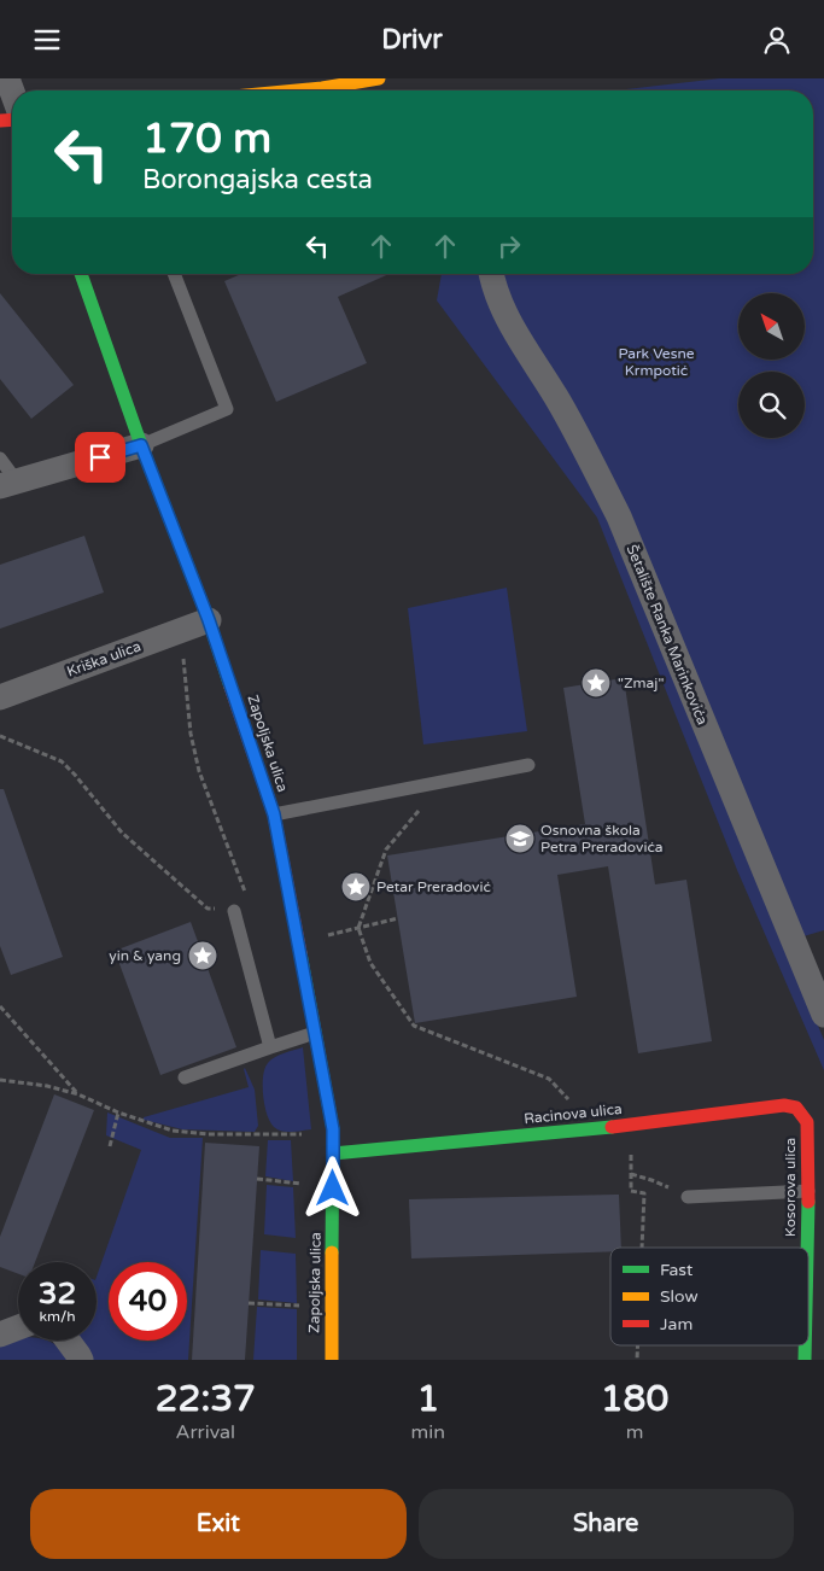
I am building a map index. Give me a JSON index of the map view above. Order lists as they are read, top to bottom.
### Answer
{
  "streets": {
    "street": [
      "Šetalište Ranka Marinkovića",
      "Kriška ulica",
      "Zapoljska ulica",
      "Racinova ulica",
      "Kosorova ulica"
    ]
  },
  "crossings": [
    ["Kriška ulica", "Zapoljska ulica"],
    ["Zapoljska ulica", "Racinova ulica"],
    ["Racinova ulica", "Kosorova ulica"]
  ],
  "parks": ["Park Vesne Krmpotić"],
  "places": {
    "place": ["\"Zmaj\"", "Petar Preradović", "yin & yang"],
    "school or university": ["Osnovna škola Petra Preradovića"]
  },
  "legend": ["Fast", "Slow", "Jam"],
  "north": "top left",
  "page": {
    "header": "Drivr",
    "turn": ["170 m", "Borongajska cesta"],
    "speed": "32 km/h",
    "limit": "40",
    "eta": [
      "22:37",
      "Arrival",
      "1",
      "min",
      "180",
      "m"
    ],
    "buttons": ["Exit", "Share"]
  }
}
